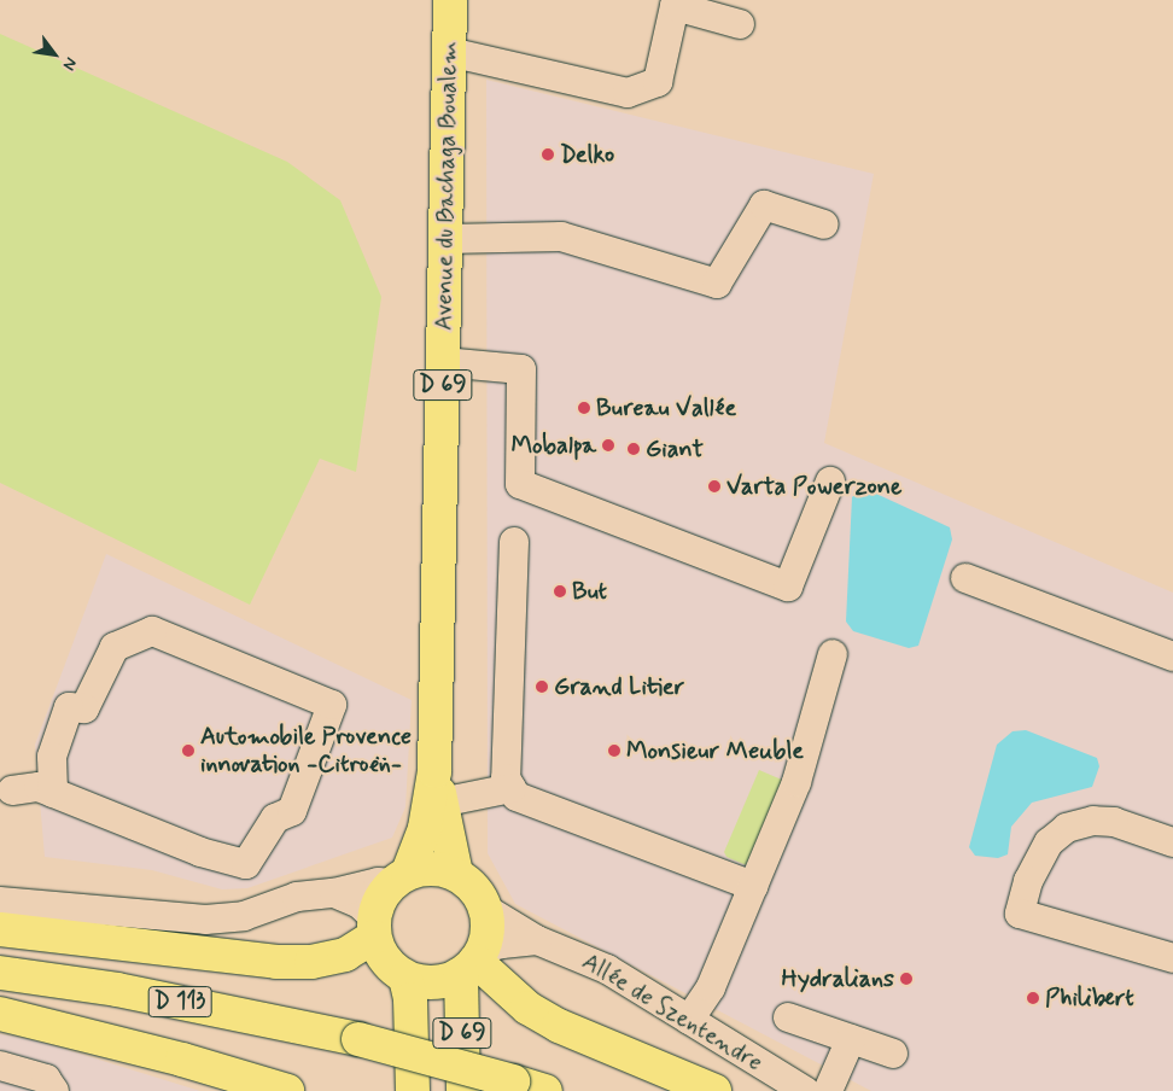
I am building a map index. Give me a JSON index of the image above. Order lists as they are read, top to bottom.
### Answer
{
  "streets": {
    "main road": ["Avenue du Bachaga Boualem", "D 69", "D 113"],
    "street": ["Allée de Szentendre"]
  },
  "crossings": [
    ["Avenue du Bachaga Boualem", "D 69"],
    ["D 69", "Allée de Szentendre"]
  ],
  "places": [
    "Delko",
    "Bureau Vallée",
    "Mobalpa",
    "Giant",
    "Varta Powerzone",
    "But",
    "Grand Litier",
    "Automobile Provence innovation -Citroën-",
    "Monsieur Meuble",
    "Hydralians",
    "Philibert"
  ],
  "north": "bottom right"
}
